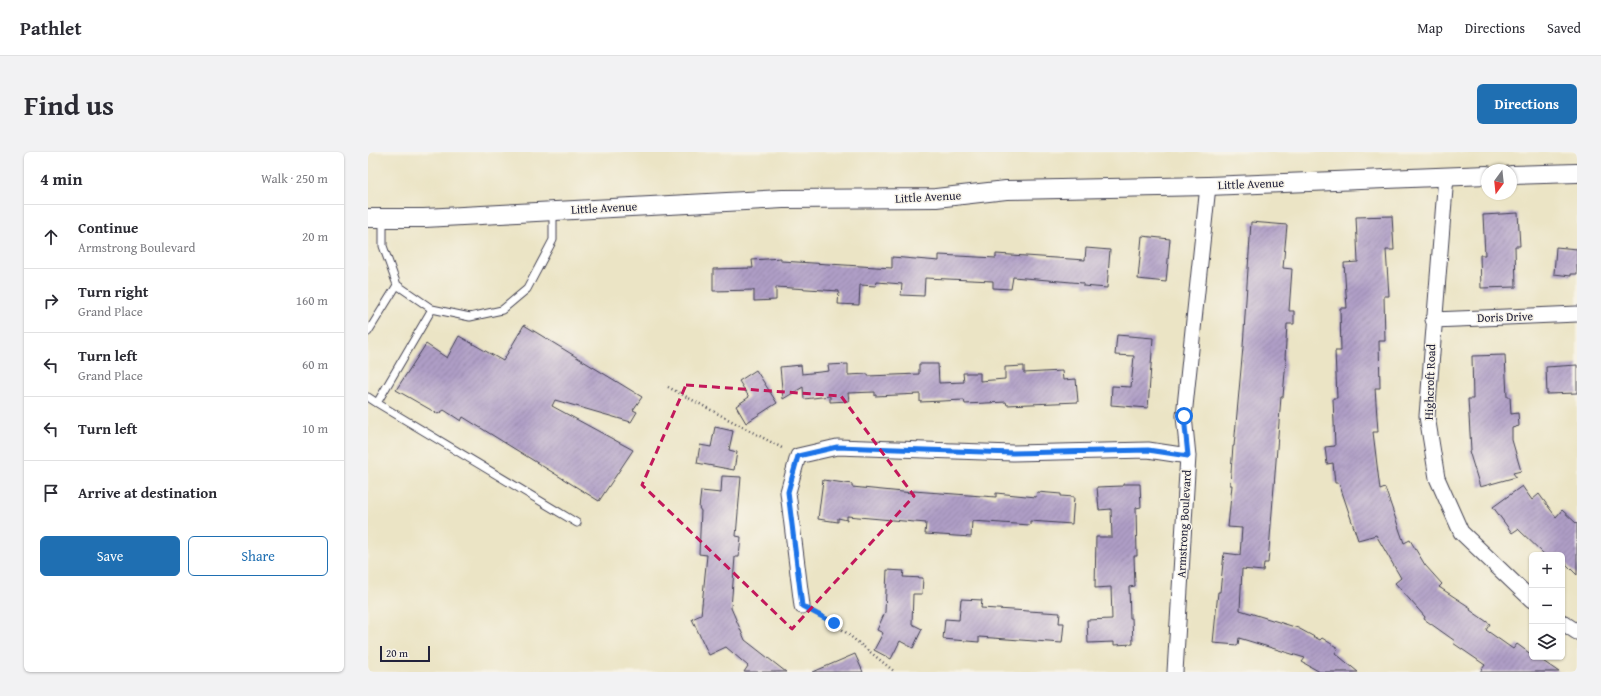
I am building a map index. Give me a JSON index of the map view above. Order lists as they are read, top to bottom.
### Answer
{
  "streets": {
    "street": [
      "Little Avenue",
      "Doris Drive",
      "Highcroft Road",
      "Armstrong Boulevard"
    ]
  },
  "crossings": [
    ["Little Avenue", "Highcroft Road"],
    ["Little Avenue", "Armstrong Boulevard"],
    ["Doris Drive", "Highcroft Road"]
  ],
  "scale_bar": "20 m",
  "north": "bottom",
  "page": {
    "header": "Pathlet",
    "nav": ["Map", "Directions", "Saved"],
    "title": "Find us",
    "buttons": [
      "Directions",
      ["Save", "Share"]
    ],
    "heading": ["4 min", "Walk · 250 m"],
    "list": [
      ["Continue", "Armstrong Boulevard", "20 m"],
      ["Turn right", "Grand Place", "160 m"],
      ["Turn left", "Grand Place", "60 m"],
      ["Turn left", "10 m"],
      "Arrive at destination"
    ],
    "map_buttons": ["+", "−"],
    "scale": "20 m"
  }
}
